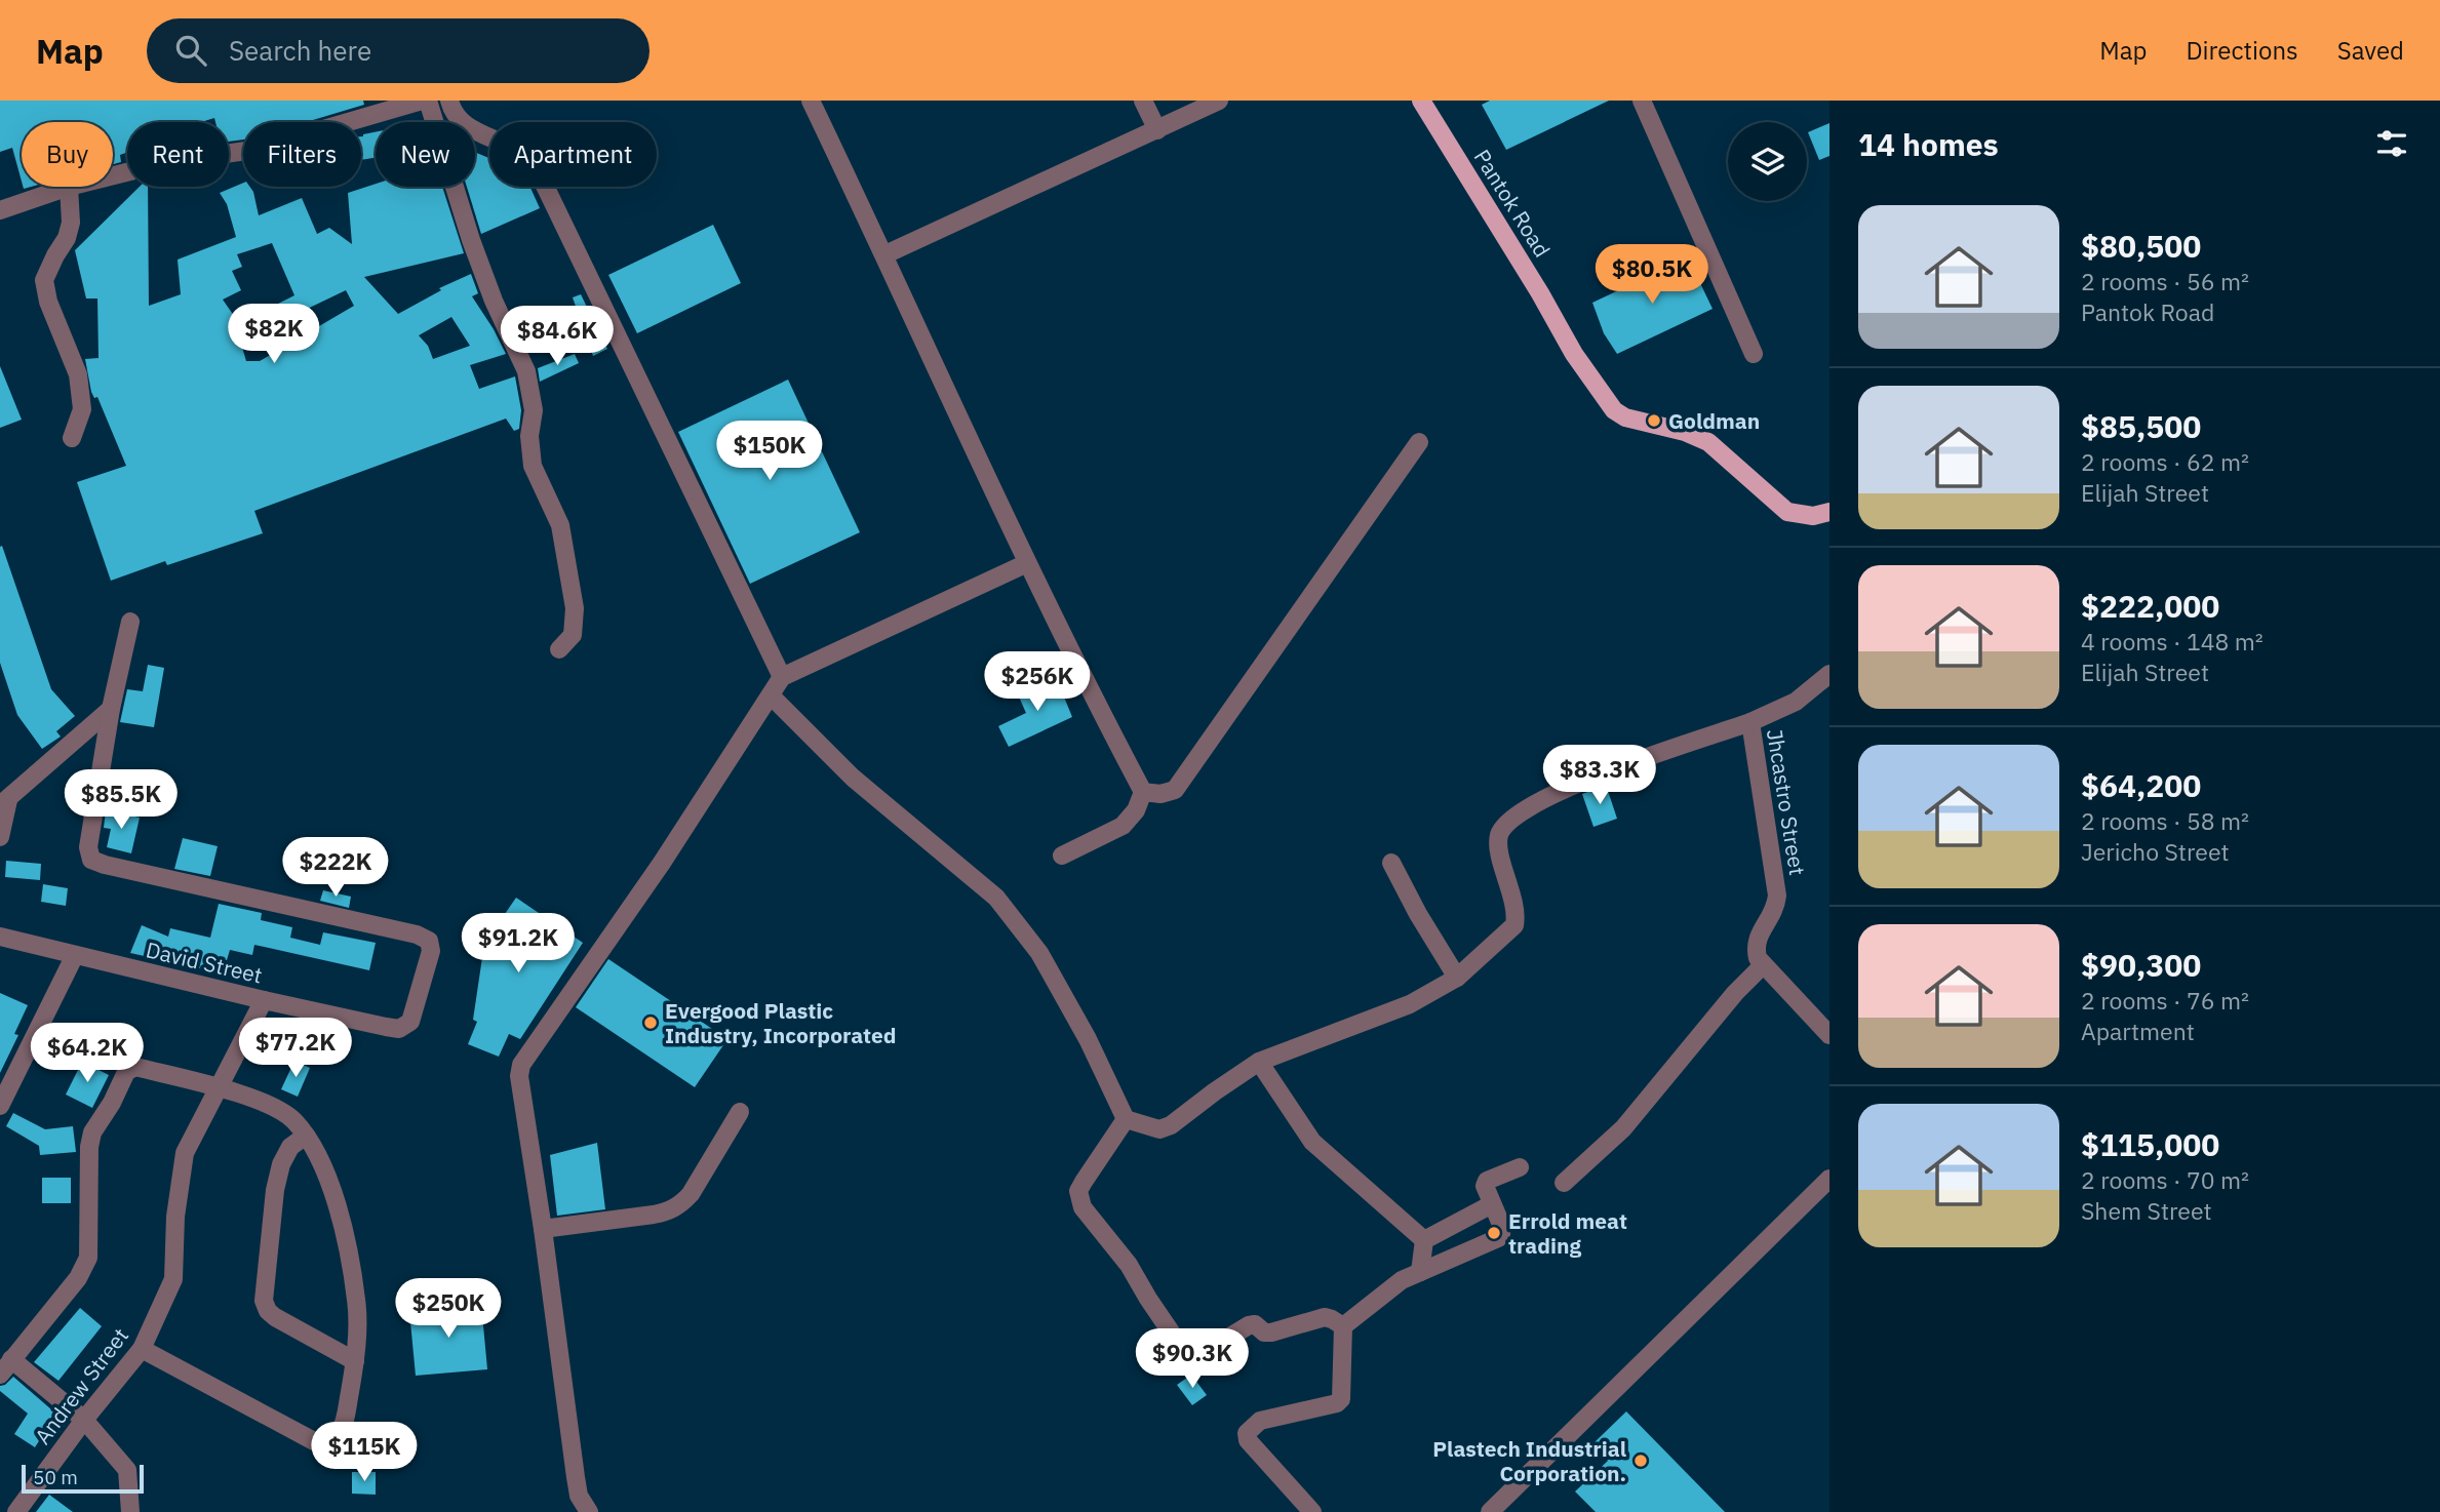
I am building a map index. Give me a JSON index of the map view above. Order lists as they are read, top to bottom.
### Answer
{
  "streets": {
    "main road": ["Pantok Road"],
    "street": ["Jhcastro Street", "David Street", "Andrew Street"]
  },
  "crossings": [
    ["David Street", "Andrew Street"]
  ],
  "places": [
    "Goldman",
    "Evergood Plastic Industry, Incorporated",
    "Errold meat trading",
    "Plastech Industrial Corporation."
  ],
  "scale_bar": "50 m",
  "page": {
    "header": "Map",
    "search": "Search here",
    "nav": ["Map", "Directions", "Saved"],
    "heading": "14 homes",
    "chip": [
      "Buy",
      "Rent",
      "Filters",
      "New",
      "Apartment"
    ],
    "list": [
      {
        "name": "$80,500",
        "note": "2 rooms · 56 m² · Pantok Road"
      },
      {
        "name": "$85,500",
        "note": "2 rooms · 62 m² · Elijah Street"
      },
      {
        "name": "$222,000",
        "note": "4 rooms · 148 m² · Elijah Street"
      },
      {
        "name": "$64,200",
        "note": "2 rooms · 58 m² · Jericho Street"
      },
      {
        "name": "$90,300",
        "note": "2 rooms · 76 m² · Apartment"
      },
      {
        "name": "$115,000",
        "note": "2 rooms · 70 m² · Shem Street"
      }
    ],
    "price": [
      "$80.5K",
      "$82K",
      "$84.6K",
      "$150K",
      "$256K",
      "$83.3K",
      "$85.5K",
      "$222K",
      "$91.2K",
      "$77.2K",
      "$64.2K",
      "$250K",
      "$90.3K",
      "$115K"
    ],
    "scale": "50 m"
  }
}
